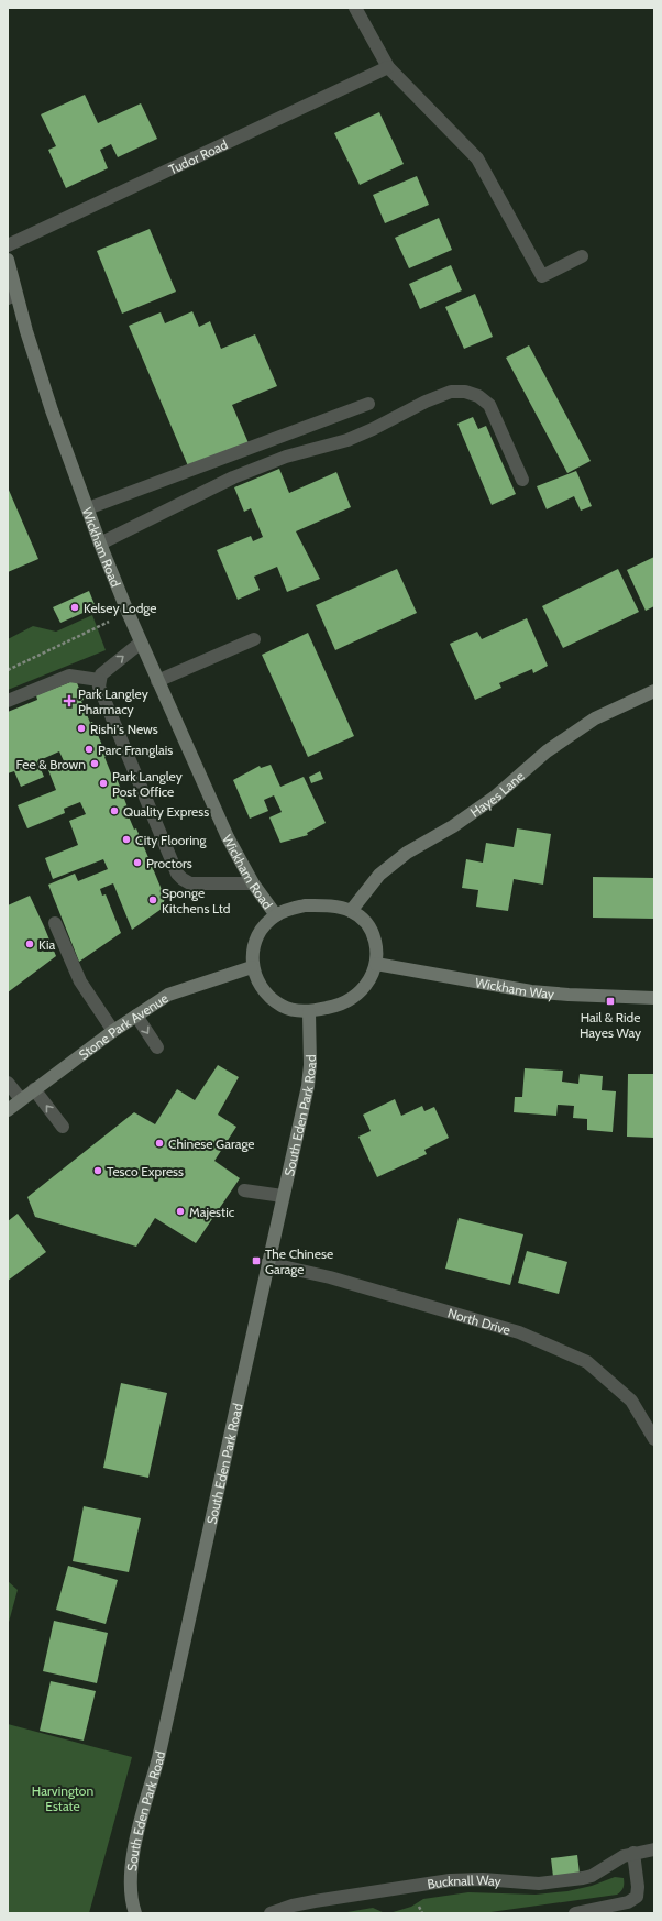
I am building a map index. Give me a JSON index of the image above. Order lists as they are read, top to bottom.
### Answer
{
  "streets": {
    "main road": [
      "Wickham Road",
      "Hayes Lane",
      "Wickham Way",
      "Stone Park Avenue",
      "South Eden Park Road"
    ],
    "street": ["Tudor Road", "North Drive", "Bucknall Way"]
  },
  "crossings": [
    ["Wickham Road", "Hayes Lane"],
    ["Wickham Road", "Wickham Way"],
    ["Wickham Road", "Stone Park Avenue"],
    ["Wickham Road", "South Eden Park Road"],
    ["Hayes Lane", "Wickham Way"],
    ["Hayes Lane", "Stone Park Avenue"],
    ["Hayes Lane", "South Eden Park Road"],
    ["Wickham Way", "Stone Park Avenue"],
    ["Wickham Way", "South Eden Park Road"],
    ["Stone Park Avenue", "South Eden Park Road"],
    ["South Eden Park Road", "North Drive"]
  ],
  "parks": ["Harvington Estate"],
  "places": {
    "other": [
      "Kelsey Lodge",
      "Rishi's News",
      "Parc Franglais",
      "Fee & Brown",
      "Park Langley Post Office",
      "Quality Express",
      "City Flooring",
      "Proctors",
      "Sponge Kitchens Ltd",
      "Kia",
      "Chinese Garage",
      "Tesco Express",
      "Majestic"
    ],
    "health": ["Park Langley Pharmacy"],
    "transit": ["Hail & Ride Hayes Way", "The Chinese Garage"]
  }
}
